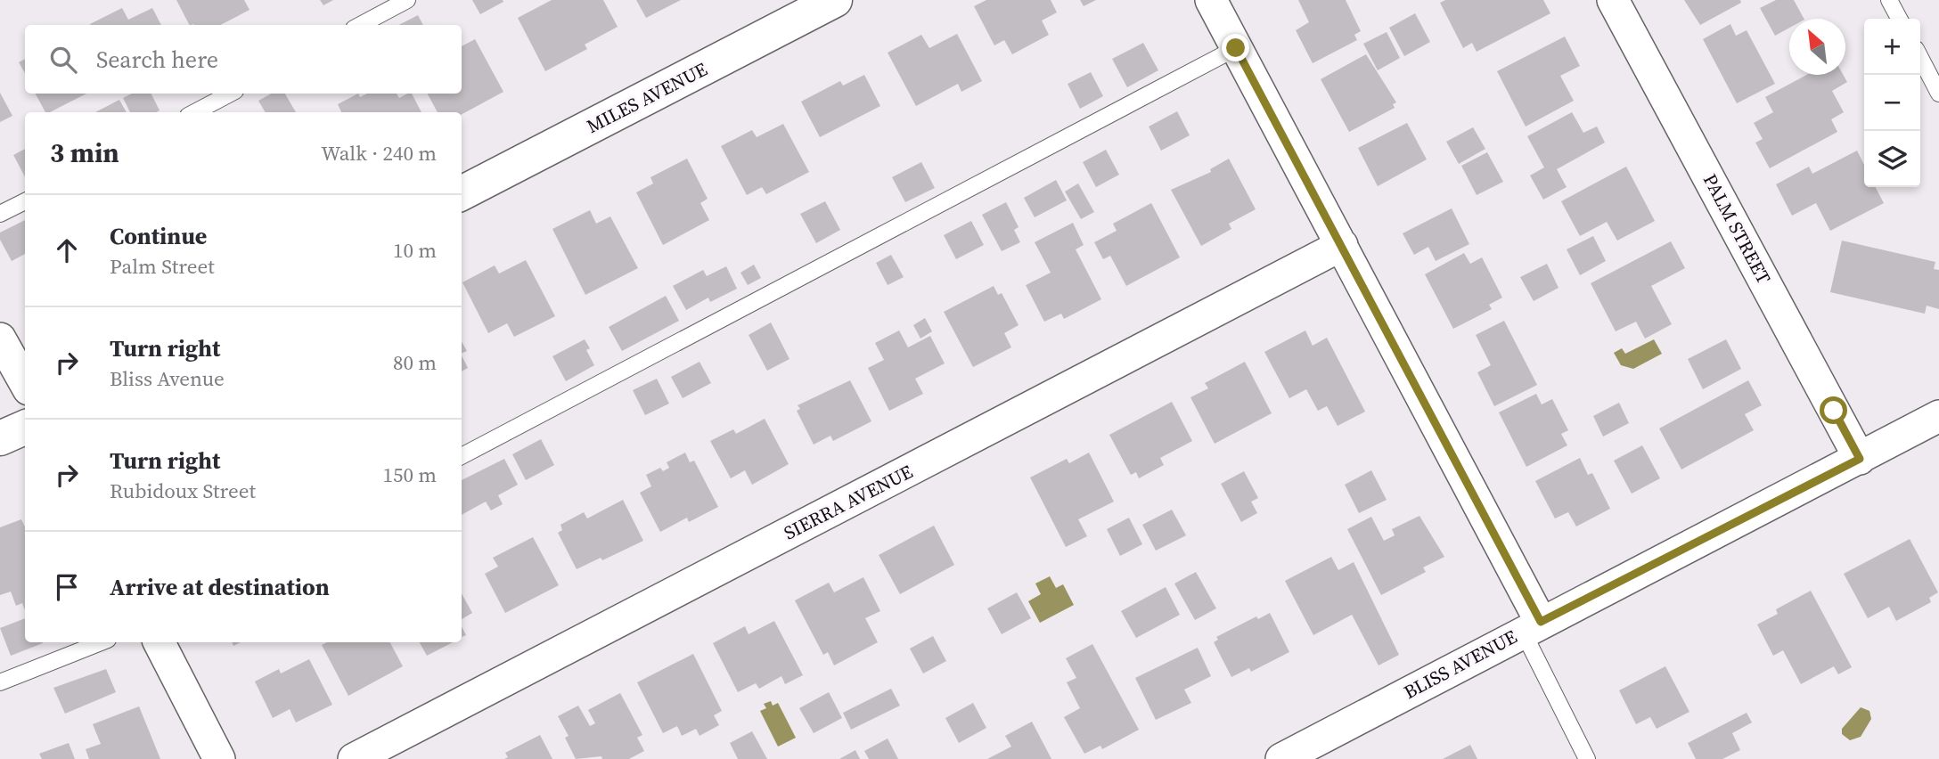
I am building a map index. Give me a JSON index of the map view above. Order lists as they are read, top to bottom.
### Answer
{
  "streets": {
    "street": [
      "MILES AVENUE",
      "PALM STREET",
      "SIERRA AVENUE",
      "BLISS AVENUE"
    ]
  },
  "crossings": [
    ["PALM STREET", "BLISS AVENUE"]
  ],
  "north": "top left",
  "page": {
    "map_buttons": ["+", "−"],
    "search": "Search here",
    "heading": ["3 min", "Walk · 240 m"],
    "list": [
      ["Continue", "Palm Street", "10 m"],
      ["Turn right", "Bliss Avenue", "80 m"],
      ["Turn right", "Rubidoux Street", "150 m"],
      "Arrive at destination"
    ]
  }
}
